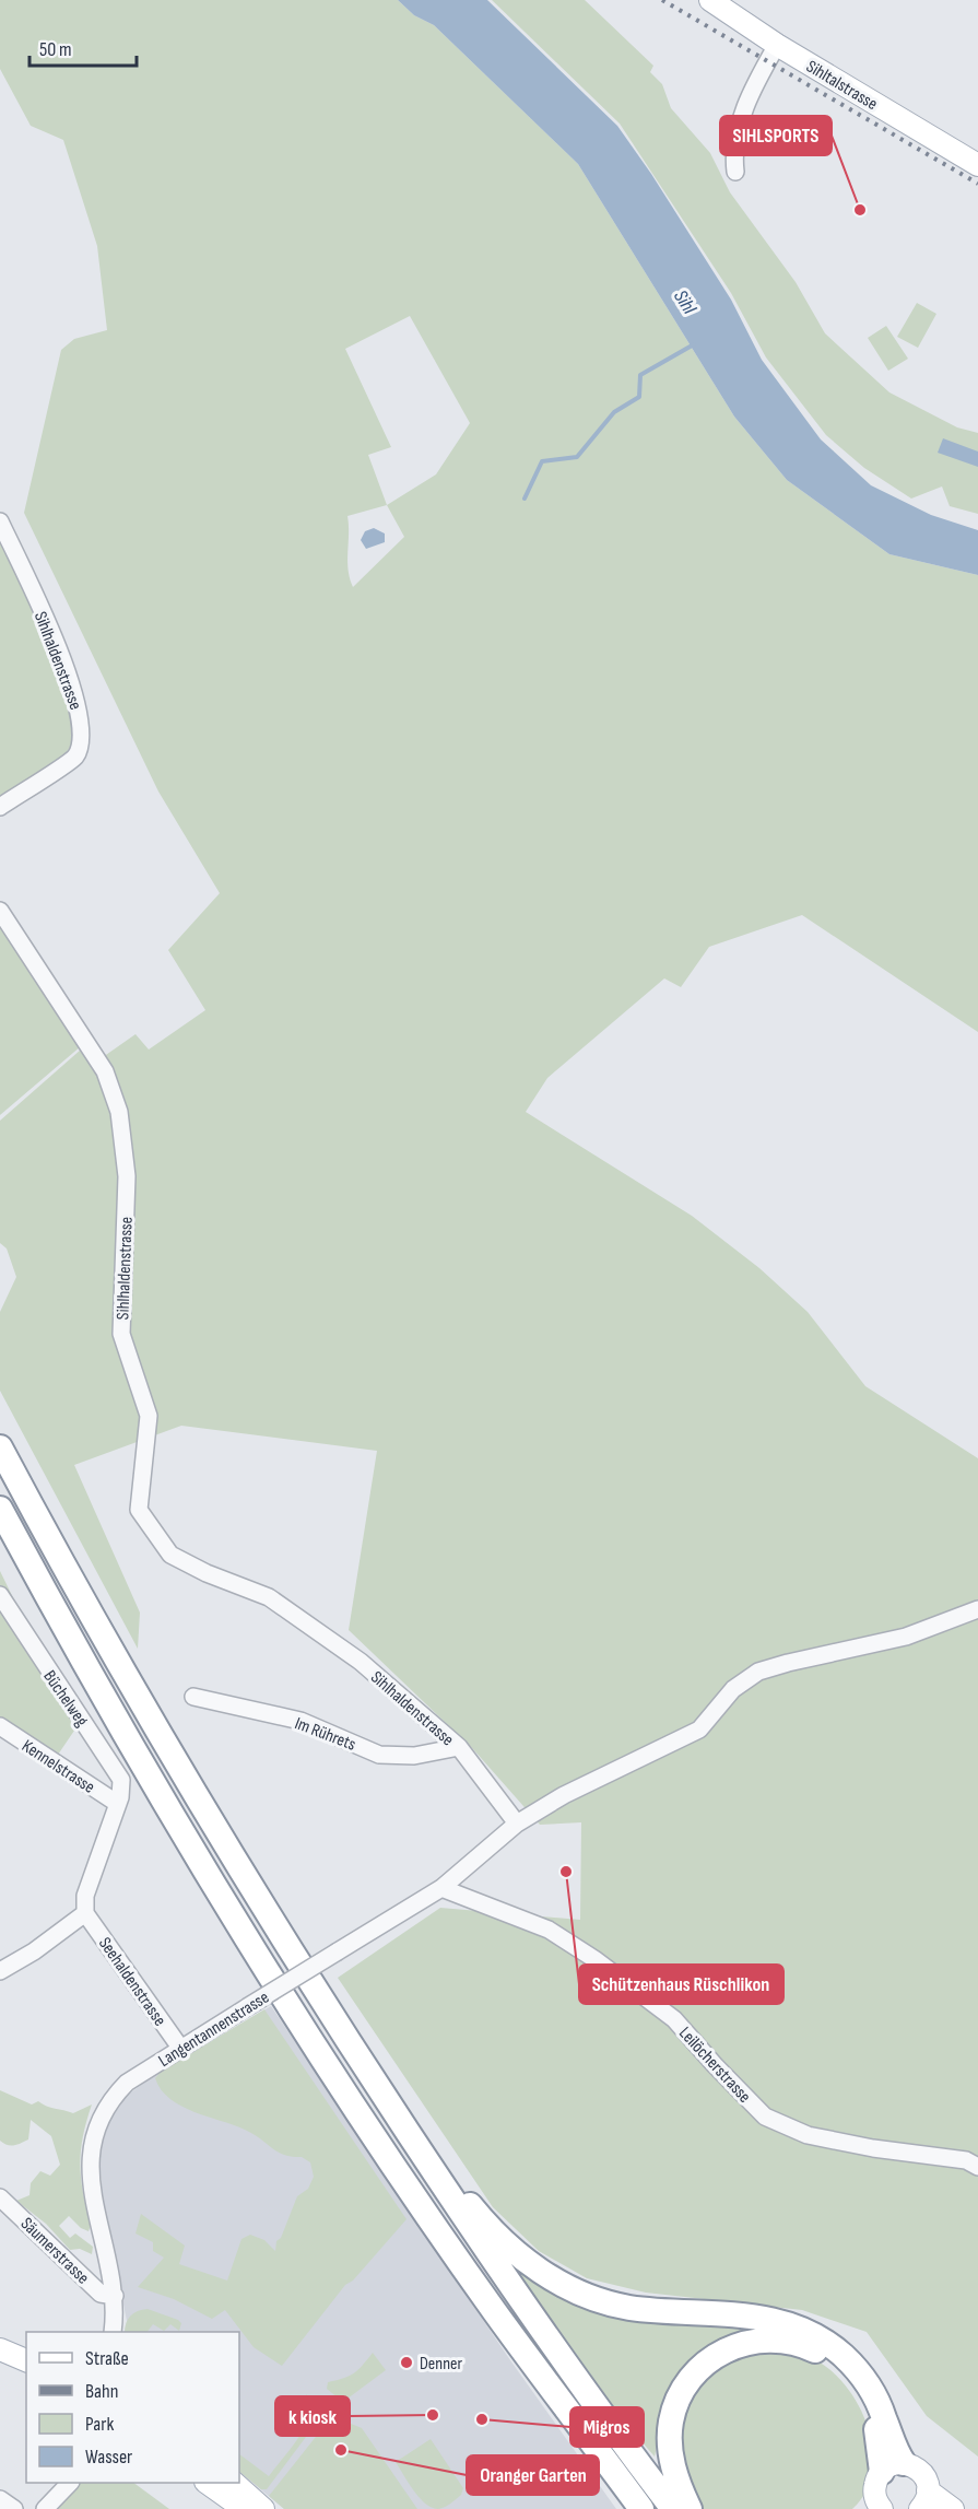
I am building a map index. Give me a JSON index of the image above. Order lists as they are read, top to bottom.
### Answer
{
  "streets": {
    "main road": ["Sihltalstrasse"],
    "street": [
      "Sihlhaldenstrasse",
      "Büchelweg",
      "Im Rührets",
      "Kennelstrasse",
      "Seehaldenstrasse",
      "Langentannenstrasse",
      "Leilöcherstrasse",
      "Säumerstrasse"
    ]
  },
  "crossings": [
    ["Sihlhaldenstrasse", "Im Rührets"],
    ["Sihlhaldenstrasse", "Langentannenstrasse"],
    ["Büchelweg", "Kennelstrasse"],
    ["Seehaldenstrasse", "Langentannenstrasse"],
    ["Langentannenstrasse", "Leilöcherstrasse"],
    ["Langentannenstrasse", "Säumerstrasse"]
  ],
  "water": ["Sihl"],
  "places": [
    "SIHLSPORTS",
    "Schützenhaus Rüschlikon",
    "Denner",
    "k kiosk",
    "Migros",
    "Oranger Garten"
  ],
  "legend": [
    "Straße",
    "Bahn",
    "Park",
    "Wasser"
  ],
  "scale_bar": "50 m"
}
